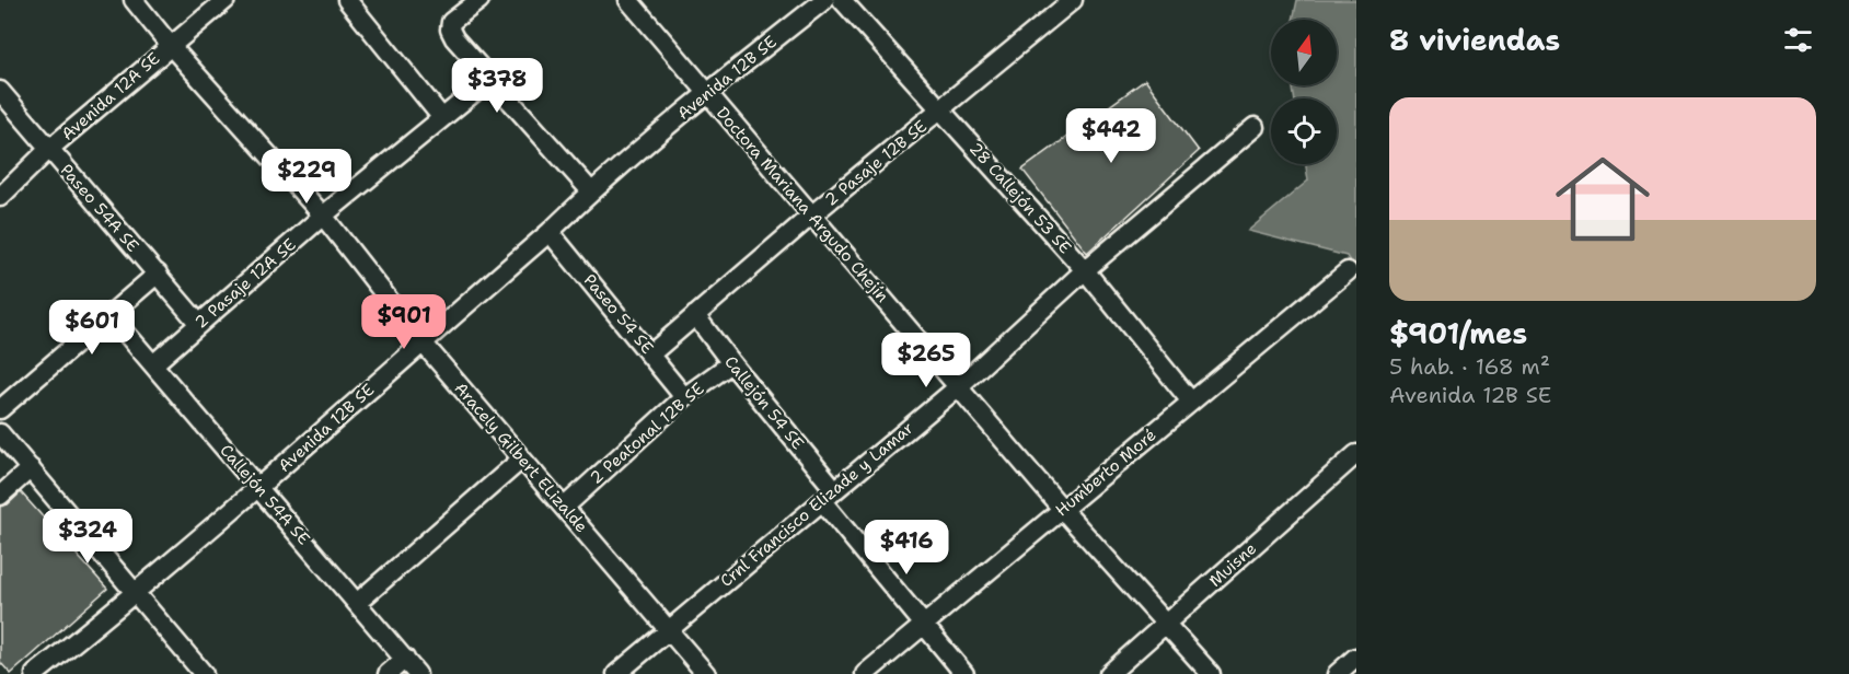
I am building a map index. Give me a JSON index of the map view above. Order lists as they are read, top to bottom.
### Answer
{
  "streets": {
    "street": [
      "Avenida 12B SE",
      "Avenida 12A SE",
      "2 Pasaje 12B SE",
      "28 Callejón 53 SE",
      "Doctora Mariana Argudo Chejín",
      "Paseo 54A SE",
      "2 Pasaje 12A SE",
      "Paseo 54 SE",
      "Callejón 54 SE",
      "2 Peatonal 12B SE",
      "Aracely Gilbert ELizalde",
      "Humberto Moré",
      "Callejón 54A SE",
      "Crnl Francisco Elizade y Lamar",
      "Muisne"
    ]
  },
  "crossings": [
    ["Avenida 12B SE", "Doctora Mariana Argudo Chejín"],
    ["Avenida 12B SE", "Paseo 54 SE"],
    ["Avenida 12B SE", "Aracely Gilbert ELizalde"],
    ["Avenida 12B SE", "Callejón 54A SE"],
    ["Avenida 12A SE", "Paseo 54A SE"],
    ["Avenida 12A SE", "Aracely Gilbert ELizalde"],
    ["2 Pasaje 12B SE", "28 Callejón 53 SE"],
    ["2 Pasaje 12B SE", "Doctora Mariana Argudo Chejín"],
    ["2 Pasaje 12B SE", "Paseo 54 SE"],
    ["2 Pasaje 12B SE", "Callejón 54 SE"],
    ["28 Callejón 53 SE", "Humberto Moré"],
    ["28 Callejón 53 SE", "Crnl Francisco Elizade y Lamar"],
    ["Doctora Mariana Argudo Chejín", "Humberto Moré"],
    ["Doctora Mariana Argudo Chejín", "Crnl Francisco Elizade y Lamar"],
    ["Doctora Mariana Argudo Chejín", "Muisne"],
    ["Paseo 54A SE", "2 Pasaje 12A SE"],
    ["2 Pasaje 12A SE", "Aracely Gilbert ELizalde"],
    ["2 Pasaje 12A SE", "Callejón 54A SE"],
    ["Paseo 54 SE", "2 Peatonal 12B SE"],
    ["Callejón 54 SE", "2 Peatonal 12B SE"],
    ["Callejón 54 SE", "Crnl Francisco Elizade y Lamar"],
    ["2 Peatonal 12B SE", "Aracely Gilbert ELizalde"],
    ["Aracely Gilbert ELizalde", "Crnl Francisco Elizade y Lamar"]
  ],
  "north": "top",
  "page": {
    "heading": "8 viviendas",
    "price": [
      "$378",
      "$442",
      "$229",
      "$901",
      "$601",
      "$265",
      "$324",
      "$416"
    ],
    "list": [
      {
        "name": "$901/mes",
        "note": "5 hab. · 168 m² · Avenida 12B SE"
      }
    ]
  }
}
